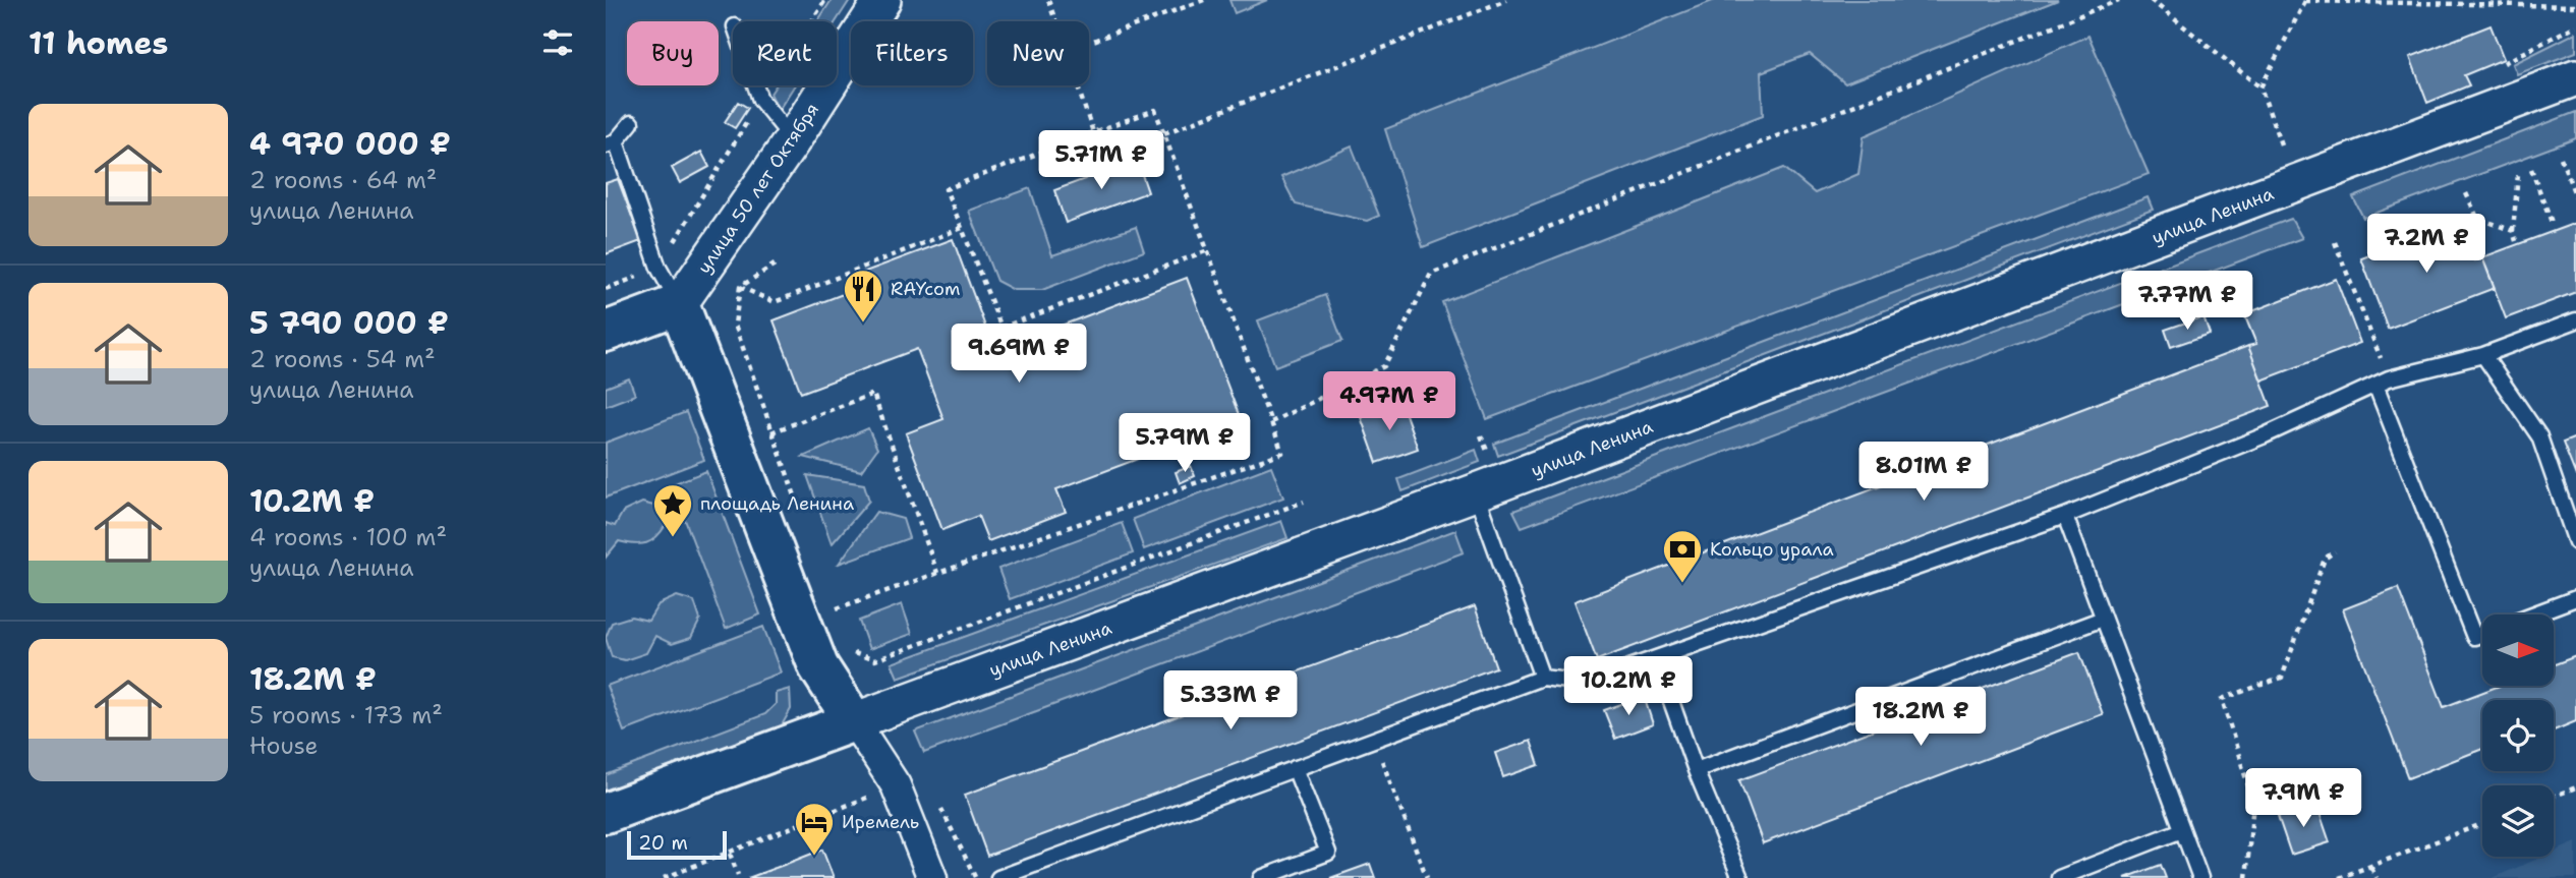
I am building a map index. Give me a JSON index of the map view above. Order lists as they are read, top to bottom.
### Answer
{
  "streets": {
    "main road": ["улица Ленина"],
    "street": ["улица 50 лет Октября"]
  },
  "places": {
    "restaurant": ["RAYcom"],
    "place": ["площадь Ленина"],
    "bank": ["Кольцо урала"],
    "hotel": ["Иремель"]
  },
  "scale_bar": "20 m",
  "north": "right",
  "page": {
    "heading": "11 homes",
    "chip": [
      "Buy",
      "Rent",
      "Filters",
      "New"
    ],
    "list": [
      {
        "name": "4 970 000 ₽",
        "note": "2 rooms · 64 m² · улица Ленина"
      },
      {
        "name": "5 790 000 ₽",
        "note": "2 rooms · 54 m² · улица Ленина"
      },
      {
        "name": "10.2M ₽",
        "note": "4 rooms · 100 m² · улица Ленина"
      },
      {
        "name": "18.2M ₽",
        "note": "5 rooms · 173 m² · House"
      }
    ],
    "price": [
      "5.71M ₽",
      "7.2M ₽",
      "7.77M ₽",
      "9.69M ₽",
      "4.97M ₽",
      "5.79M ₽",
      "8.01M ₽",
      "10.2M ₽",
      "5.33M ₽",
      "18.2M ₽",
      "7.9M ₽"
    ],
    "scale": "20 m"
  }
}
